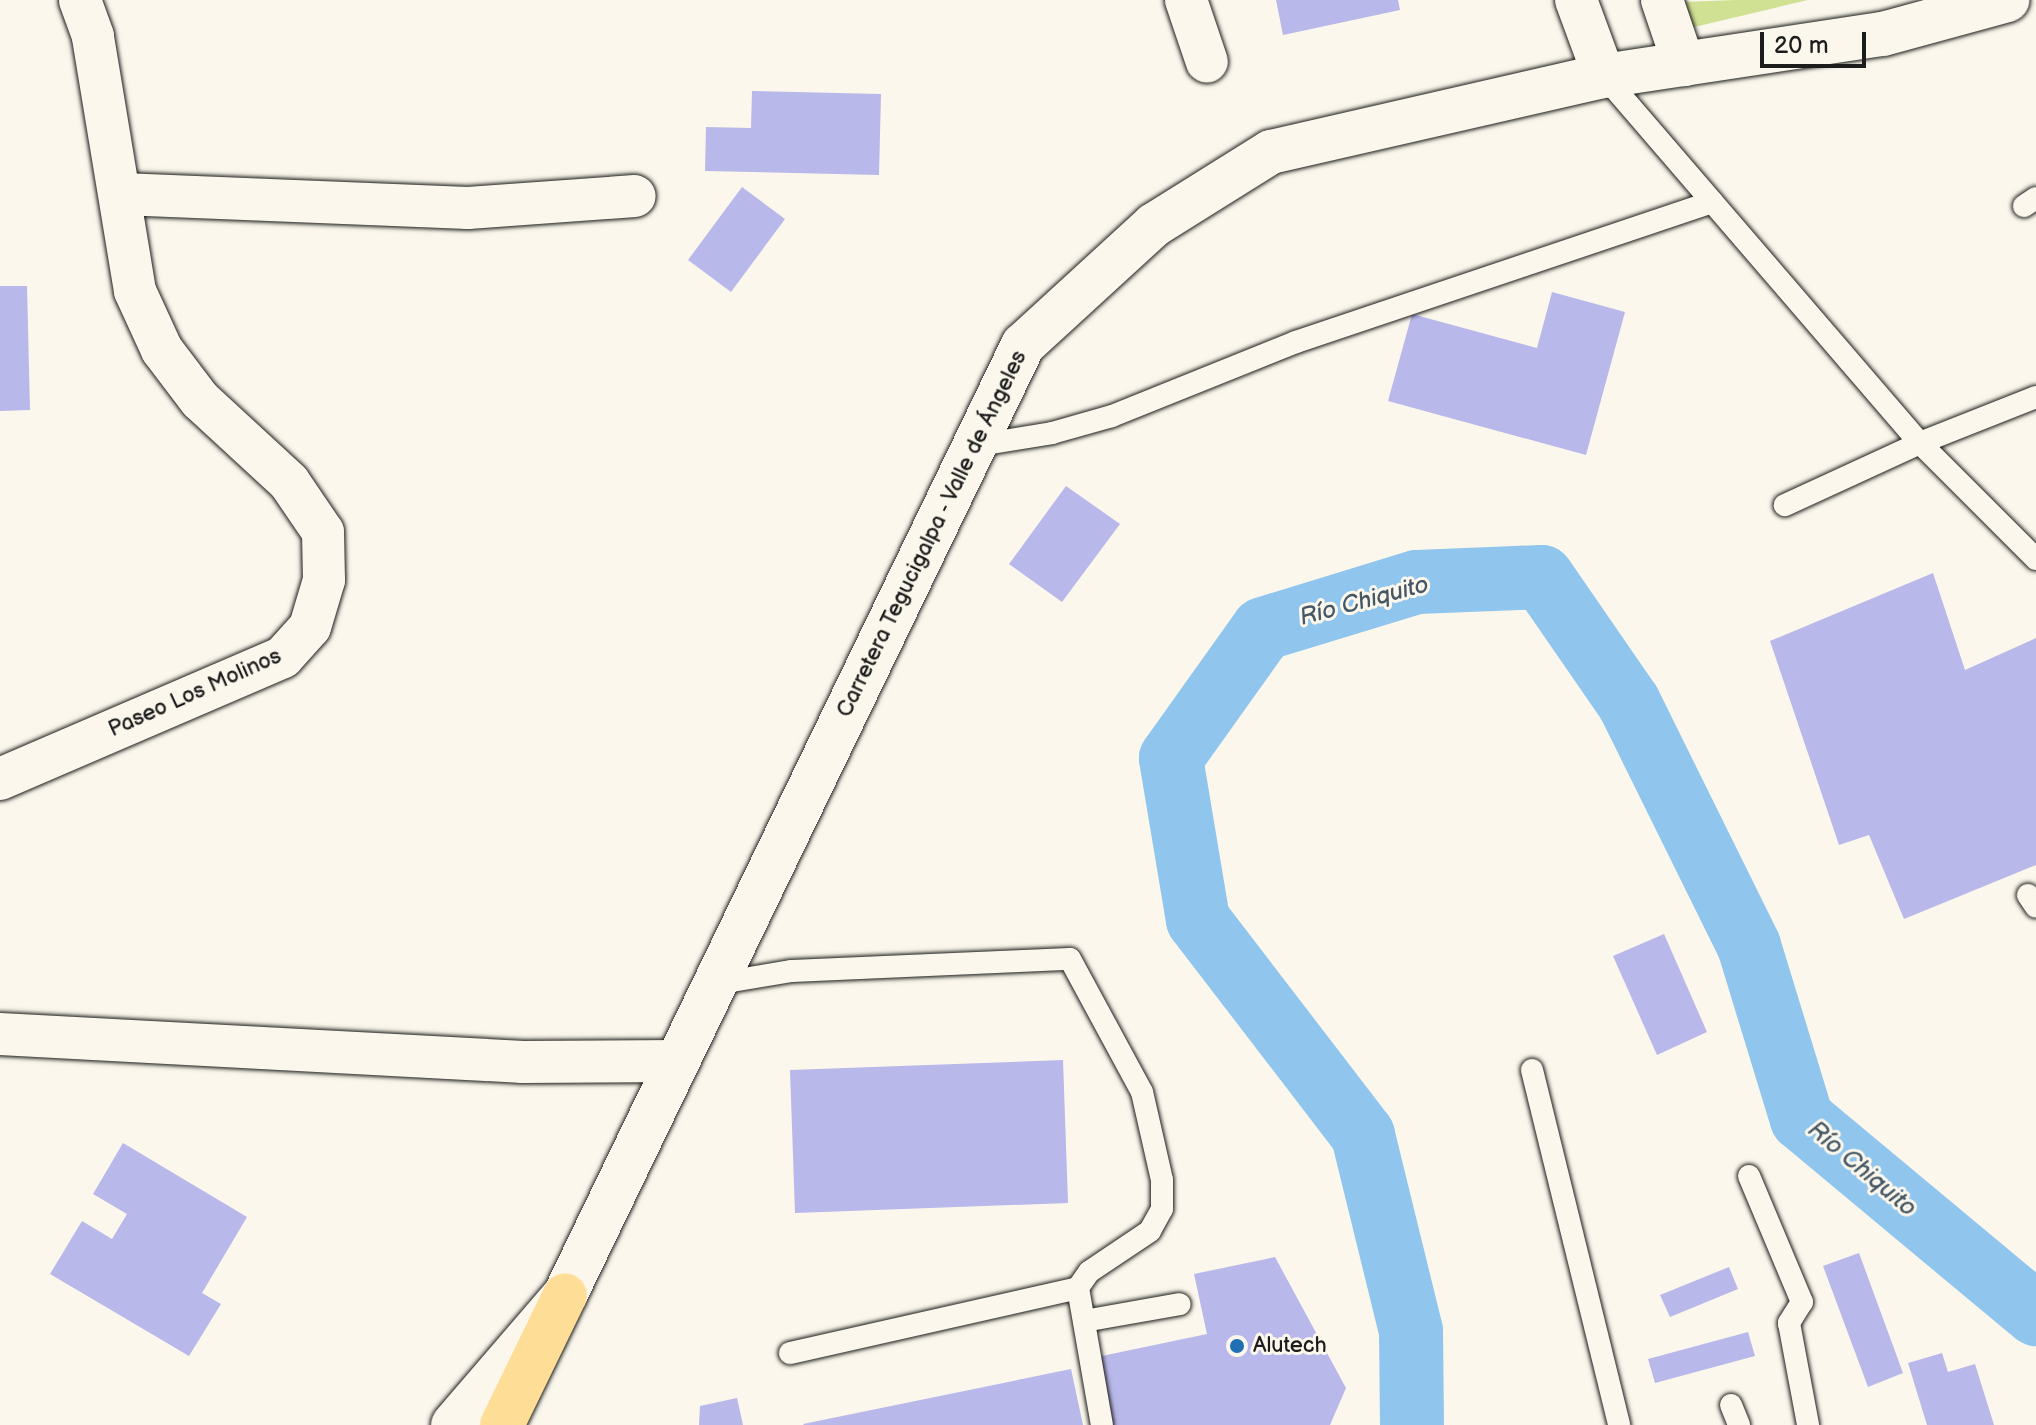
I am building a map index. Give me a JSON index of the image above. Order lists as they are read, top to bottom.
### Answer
{
  "streets": {
    "main road": ["Carretera Tegucigalpa - Valle de Ángeles"],
    "street": ["Paseo Los Molinos"]
  },
  "water": ["Río Chiquito"],
  "places": ["Alutech"],
  "scale_bar": "20 m"
}
